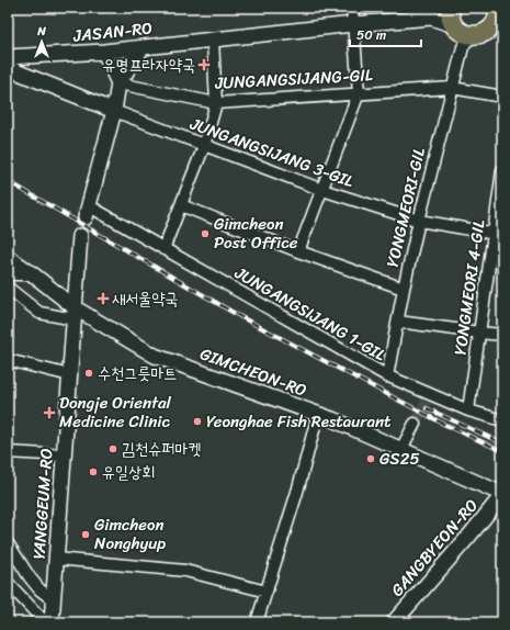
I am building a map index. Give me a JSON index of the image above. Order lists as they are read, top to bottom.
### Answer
{
  "streets": {
    "street": [
      "JASAN-RO",
      "JUNGANGSIJANG-GIL",
      "JUNGANGSIJANG 3-GIL",
      "YONGMEORI-GIL",
      "YONGMEORI 4-GIL",
      "JUNGANGSIJANG 1-GIL",
      "GIMCHEON-RO",
      "YANGGEUM-RO",
      "GANGBYEON-RO"
    ]
  },
  "crossings": [
    ["JUNGANGSIJANG-GIL", "YONGMEORI-GIL"],
    ["JUNGANGSIJANG 3-GIL", "YONGMEORI-GIL"],
    ["JUNGANGSIJANG 3-GIL", "YONGMEORI 4-GIL"],
    ["YONGMEORI-GIL", "JUNGANGSIJANG 1-GIL"],
    ["YONGMEORI 4-GIL", "JUNGANGSIJANG 1-GIL"],
    ["GIMCHEON-RO", "YANGGEUM-RO"],
    ["GIMCHEON-RO", "GANGBYEON-RO"]
  ],
  "places": {
    "health": ["유명프라자약국", "새서울약국", "Dongje Oriental Medicine Clinic"],
    "other": [
      "Gimcheon Post Office",
      "수천그릇마트",
      "Yeonghae Fish Restaurant",
      "김천슈퍼마켓",
      "GS25",
      "유일상회",
      "Gimcheon Nonghyup"
    ]
  },
  "scale_bar": "50 m",
  "north": "top"
}
